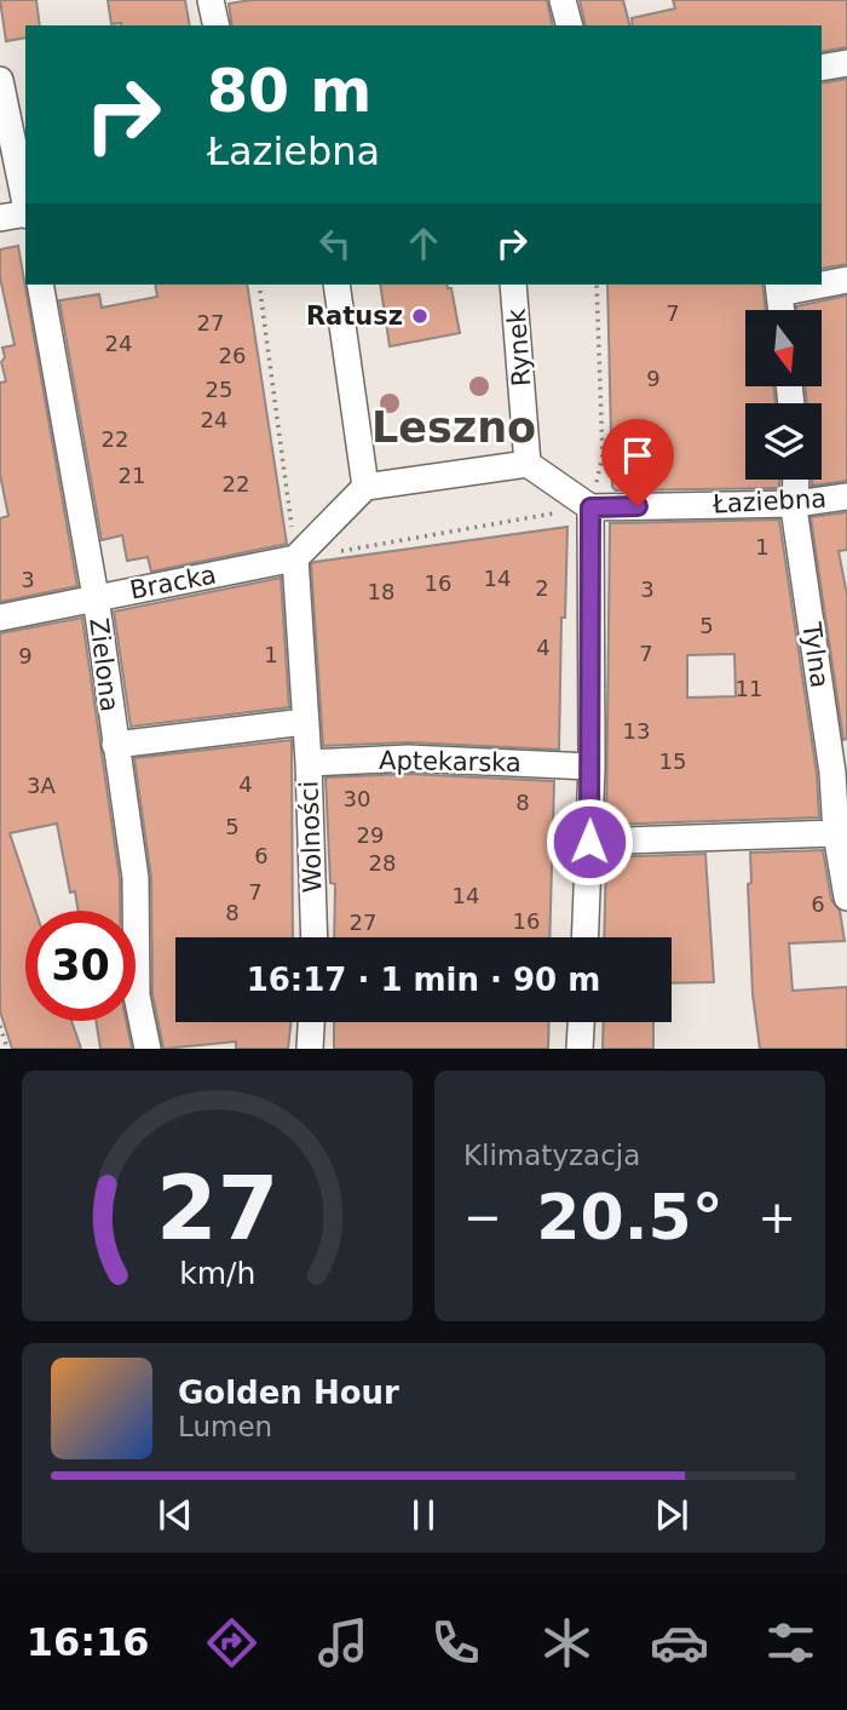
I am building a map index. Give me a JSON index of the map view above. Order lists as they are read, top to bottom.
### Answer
{
  "streets": {
    "street": [
      "Rynek",
      "Łaziebna",
      "Bracka",
      "Tylna",
      "Zielona",
      "Aptekarska",
      "Wolności"
    ]
  },
  "crossings": [
    ["Łaziebna", "Tylna"],
    ["Bracka", "Zielona"],
    ["Bracka", "Wolności"],
    ["Aptekarska", "Wolności"]
  ],
  "districts": ["Leszno"],
  "places": ["Ratusz"],
  "house_numbers": [
    "7",
    "27",
    "24",
    "26",
    "9",
    "25",
    "24",
    "22",
    "21",
    "22",
    "1",
    "14",
    "3",
    "16",
    "2",
    "3",
    "18",
    "5",
    "4",
    "7",
    "1",
    "9",
    "11",
    "13",
    "15",
    "4",
    "3A",
    "30",
    "8",
    "5",
    "29",
    "6",
    "28",
    "7",
    "14",
    "6",
    "8",
    "16",
    "27"
  ],
  "north": "bottom",
  "page": {
    "turn": ["80 m", "Łaziebna"],
    "limit": "30",
    "trip": "16:17 · 1 min · 90 m",
    "tile": "Klimatyzacja",
    "heat": ["−", "20.5°", "+"],
    "song": ["Golden Hour", "Lumen"],
    "tabs": "16:16",
    "gauge": ["27", "km/h"]
  }
}
